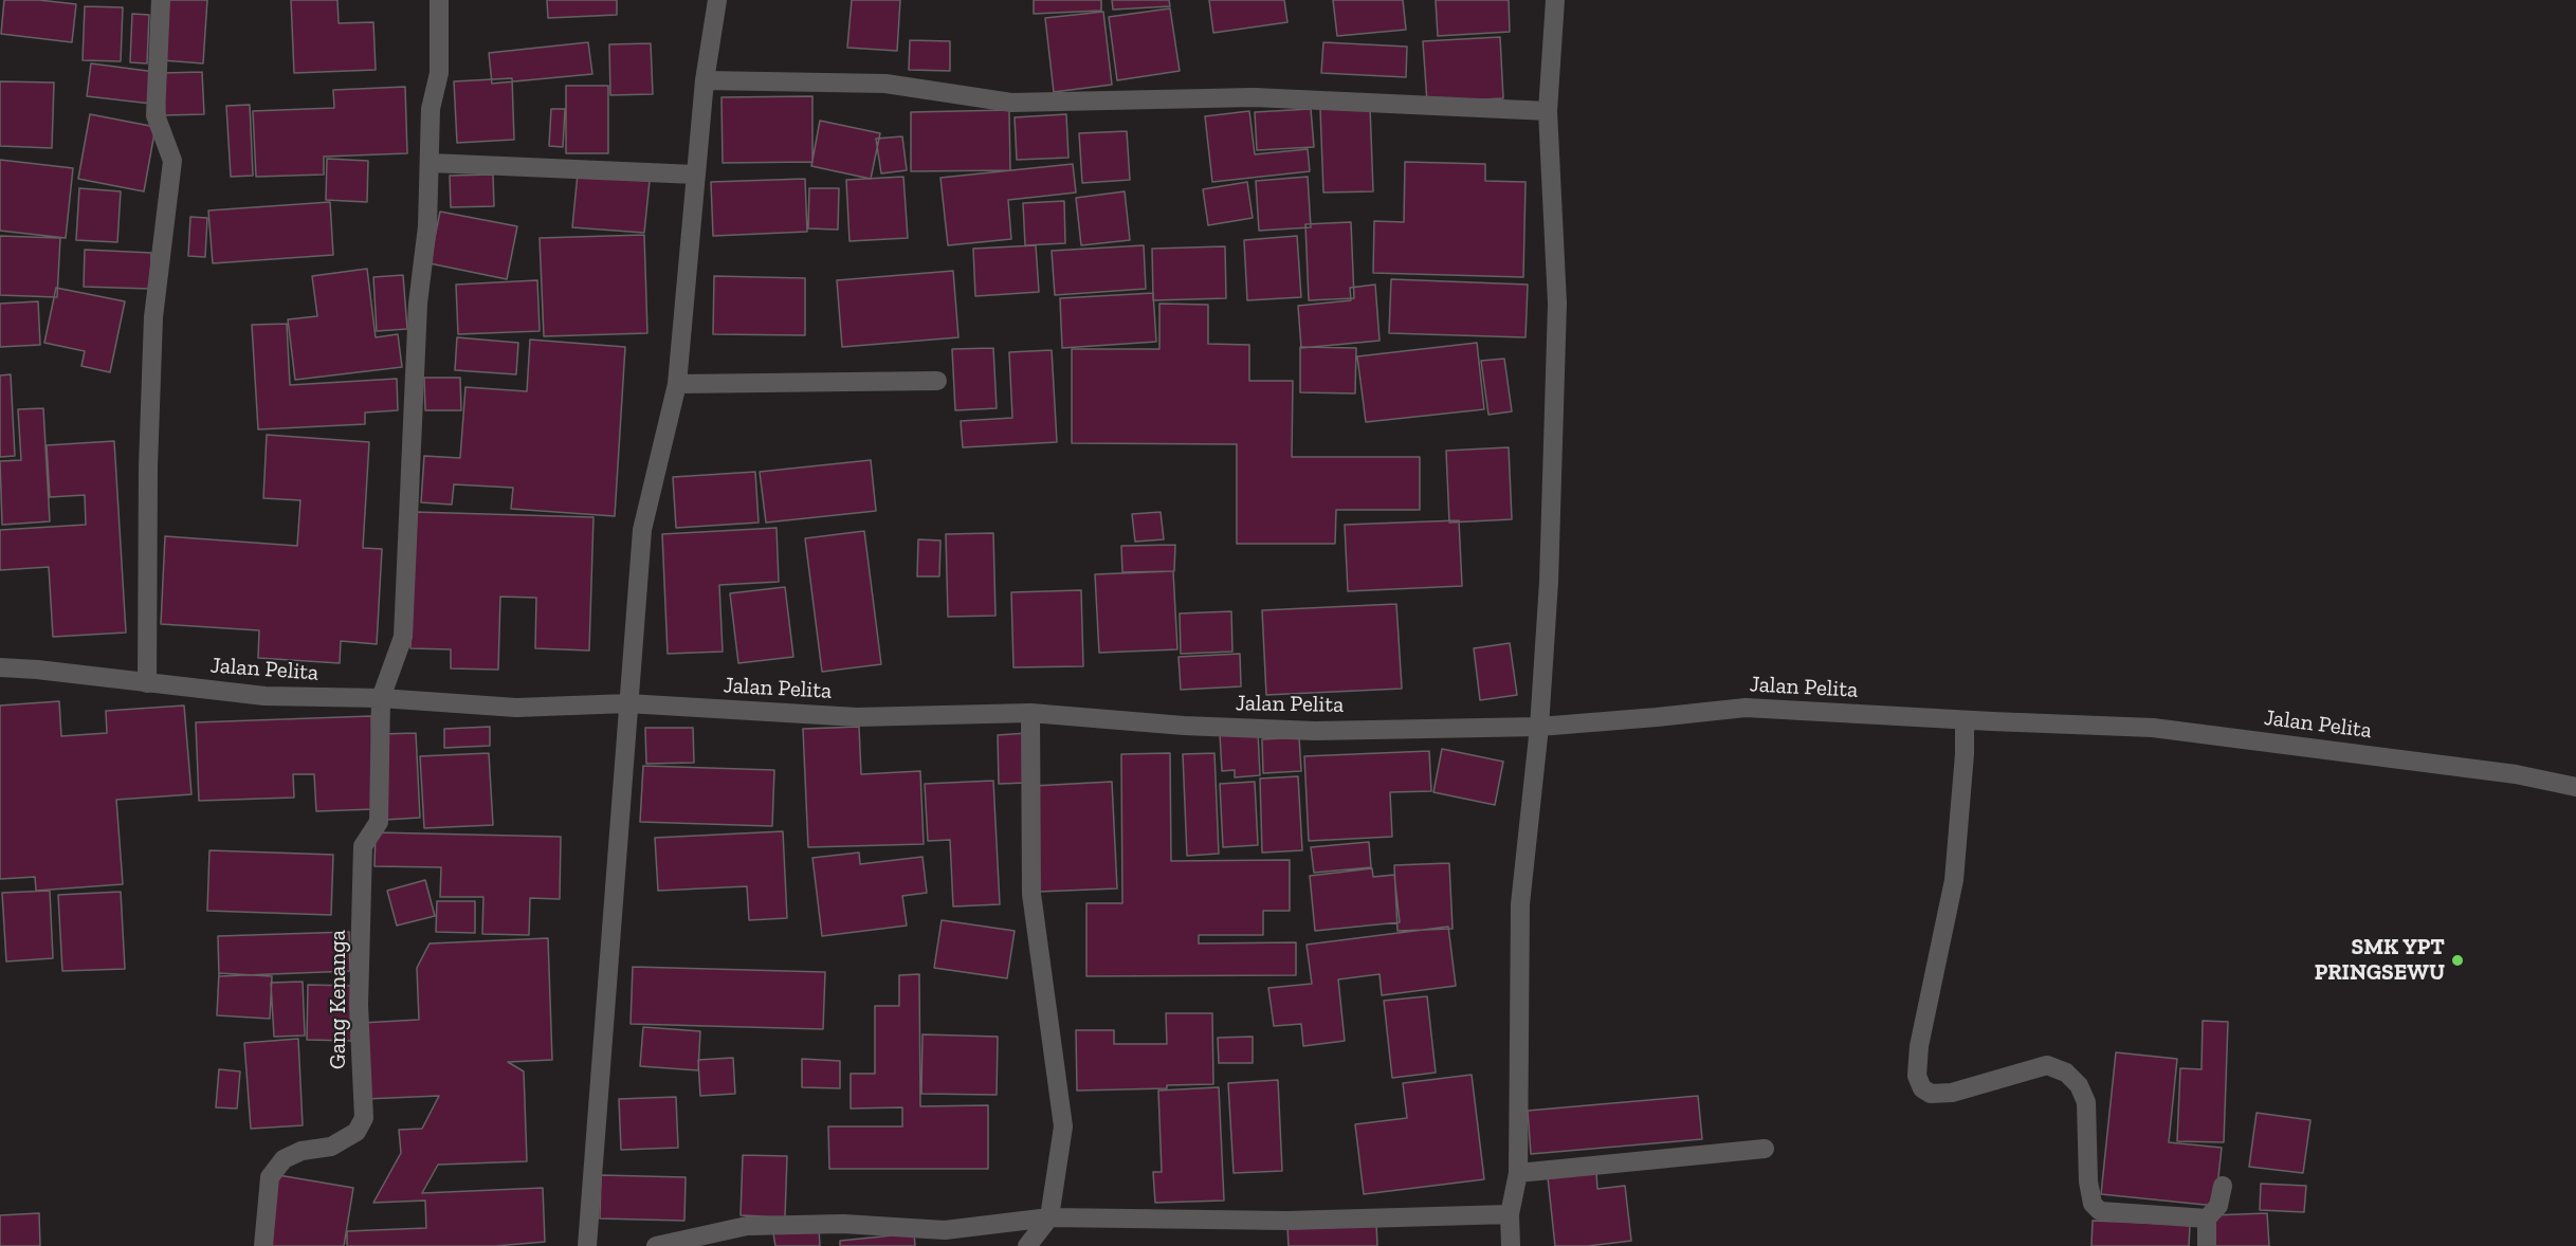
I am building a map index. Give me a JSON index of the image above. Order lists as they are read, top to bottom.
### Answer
{
  "streets": {
    "street": ["Jalan Pelita", "Gang Kenanga"]
  },
  "crossings": [
    ["Jalan Pelita", "Gang Kenanga"]
  ],
  "places": ["SMK YPT PRINGSEWU"]
}
